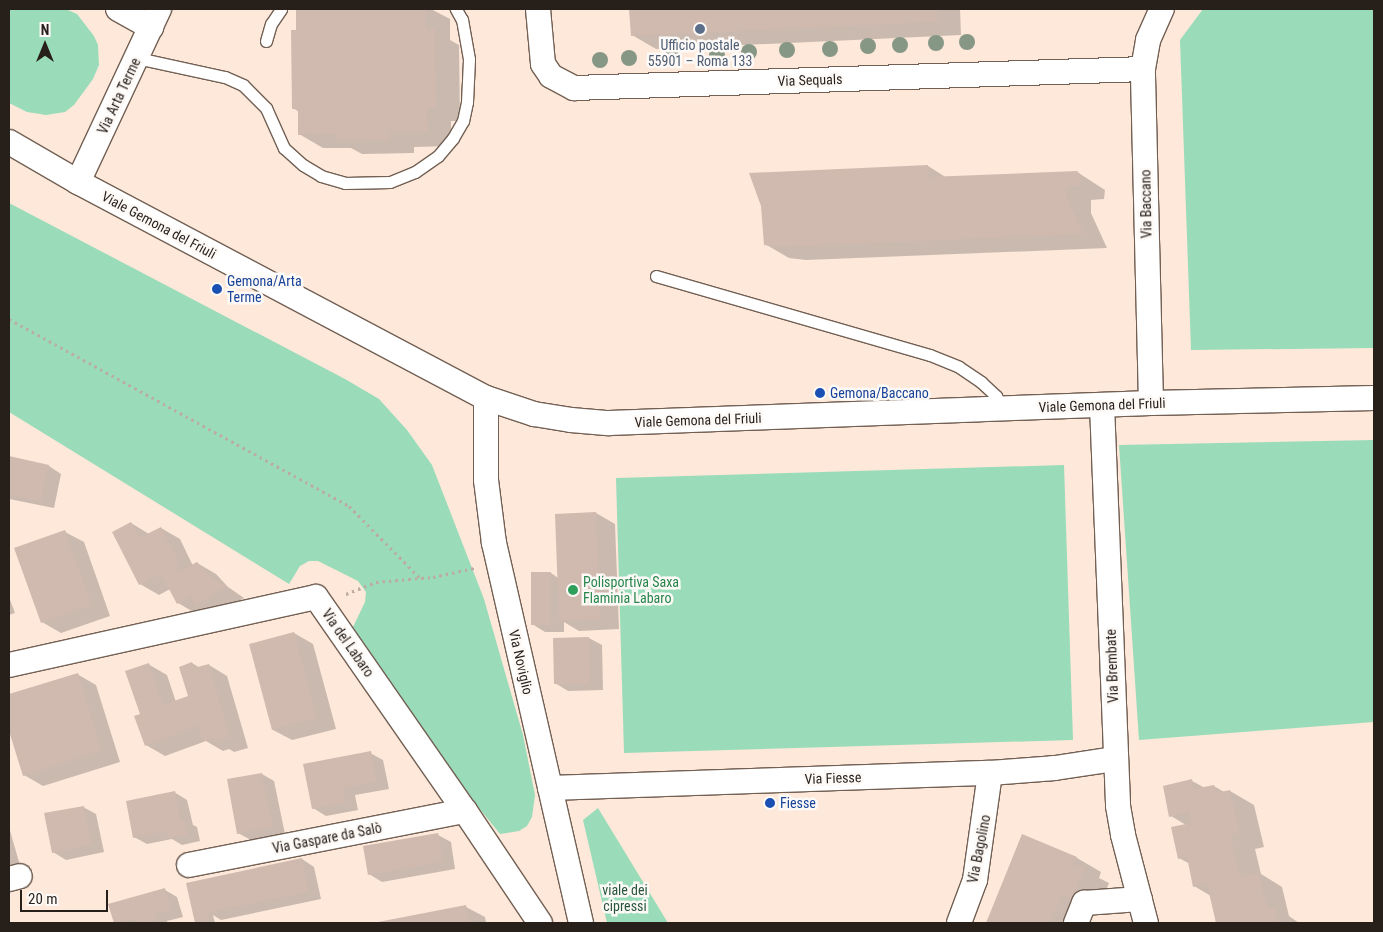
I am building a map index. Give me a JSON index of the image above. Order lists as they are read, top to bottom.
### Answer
{
  "streets": {
    "street": [
      "Via Sequals",
      "Via Arta Terme",
      "Via Baccano",
      "Viale Gemona del Friuli",
      "Via del Labaro",
      "Via Noviglio",
      "Via Brembate",
      "Via Fiesse",
      "Via Gaspare da Salò",
      "Via Bagolino"
    ]
  },
  "crossings": [
    ["Via Sequals", "Via Baccano"],
    ["Via Arta Terme", "Viale Gemona del Friuli"],
    ["Via Baccano", "Viale Gemona del Friuli"],
    ["Viale Gemona del Friuli", "Via Noviglio"],
    ["Viale Gemona del Friuli", "Via Brembate"],
    ["Via del Labaro", "Via Gaspare da Salò"],
    ["Via Noviglio", "Via Fiesse"],
    ["Via Brembate", "Via Fiesse"],
    ["Via Fiesse", "Via Bagolino"]
  ],
  "parks": ["viale dei cipressi"],
  "places": [
    "Ufficio postale 55901 – Roma 133",
    "Gemona/Arta Terme",
    "Gemona/Baccano",
    "Polisportiva Saxa Flaminia Labaro",
    "Fiesse"
  ],
  "scale_bar": "20 m",
  "north": "top"
}
